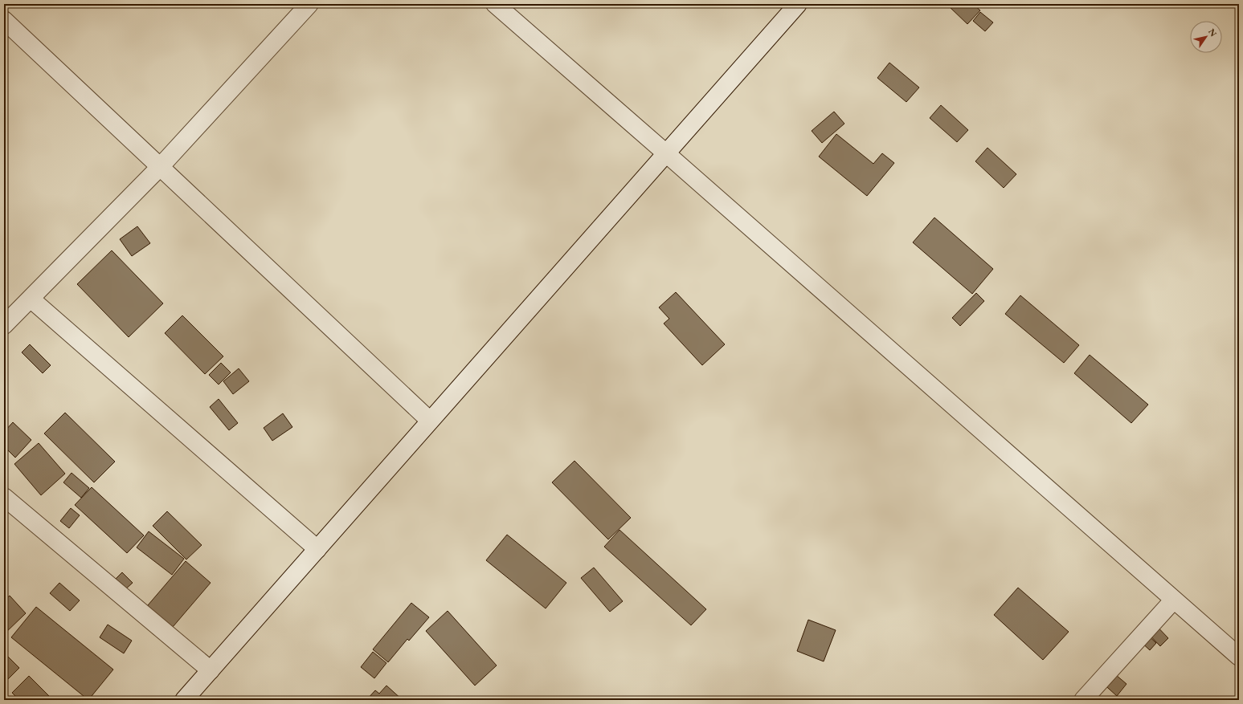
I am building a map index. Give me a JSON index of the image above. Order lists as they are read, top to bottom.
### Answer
{
  "north": "top right"
}
